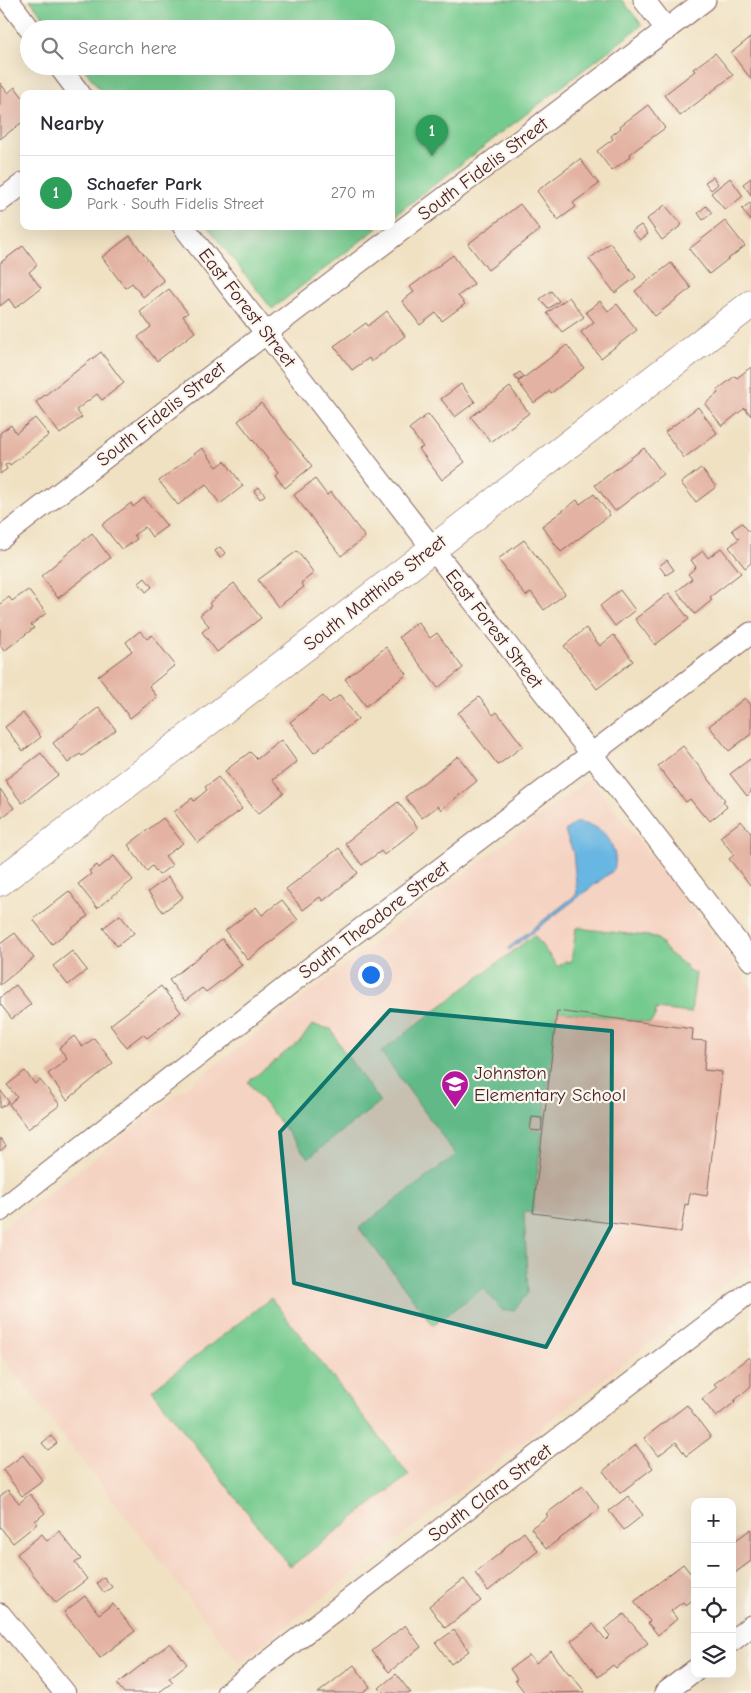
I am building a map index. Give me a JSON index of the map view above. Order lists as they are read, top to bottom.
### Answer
{
  "streets": {
    "street": [
      "South Fidelis Street",
      "East Forest Street",
      "South Matthias Street",
      "South Theodore Street",
      "South Clara Street"
    ]
  },
  "crossings": [
    ["South Fidelis Street", "East Forest Street"],
    ["East Forest Street", "South Matthias Street"],
    ["East Forest Street", "South Theodore Street"]
  ],
  "places": {
    "school or university": ["Johnston Elementary School"]
  },
  "page": {
    "search": "Search here",
    "heading": "Nearby",
    "pins": "1",
    "list": [
      {
        "mark": "1",
        "name": "Schaefer Park",
        "note": "Park · South Fidelis Street",
        "value": "270 m"
      }
    ],
    "map_buttons": ["+", "−"]
  }
}
